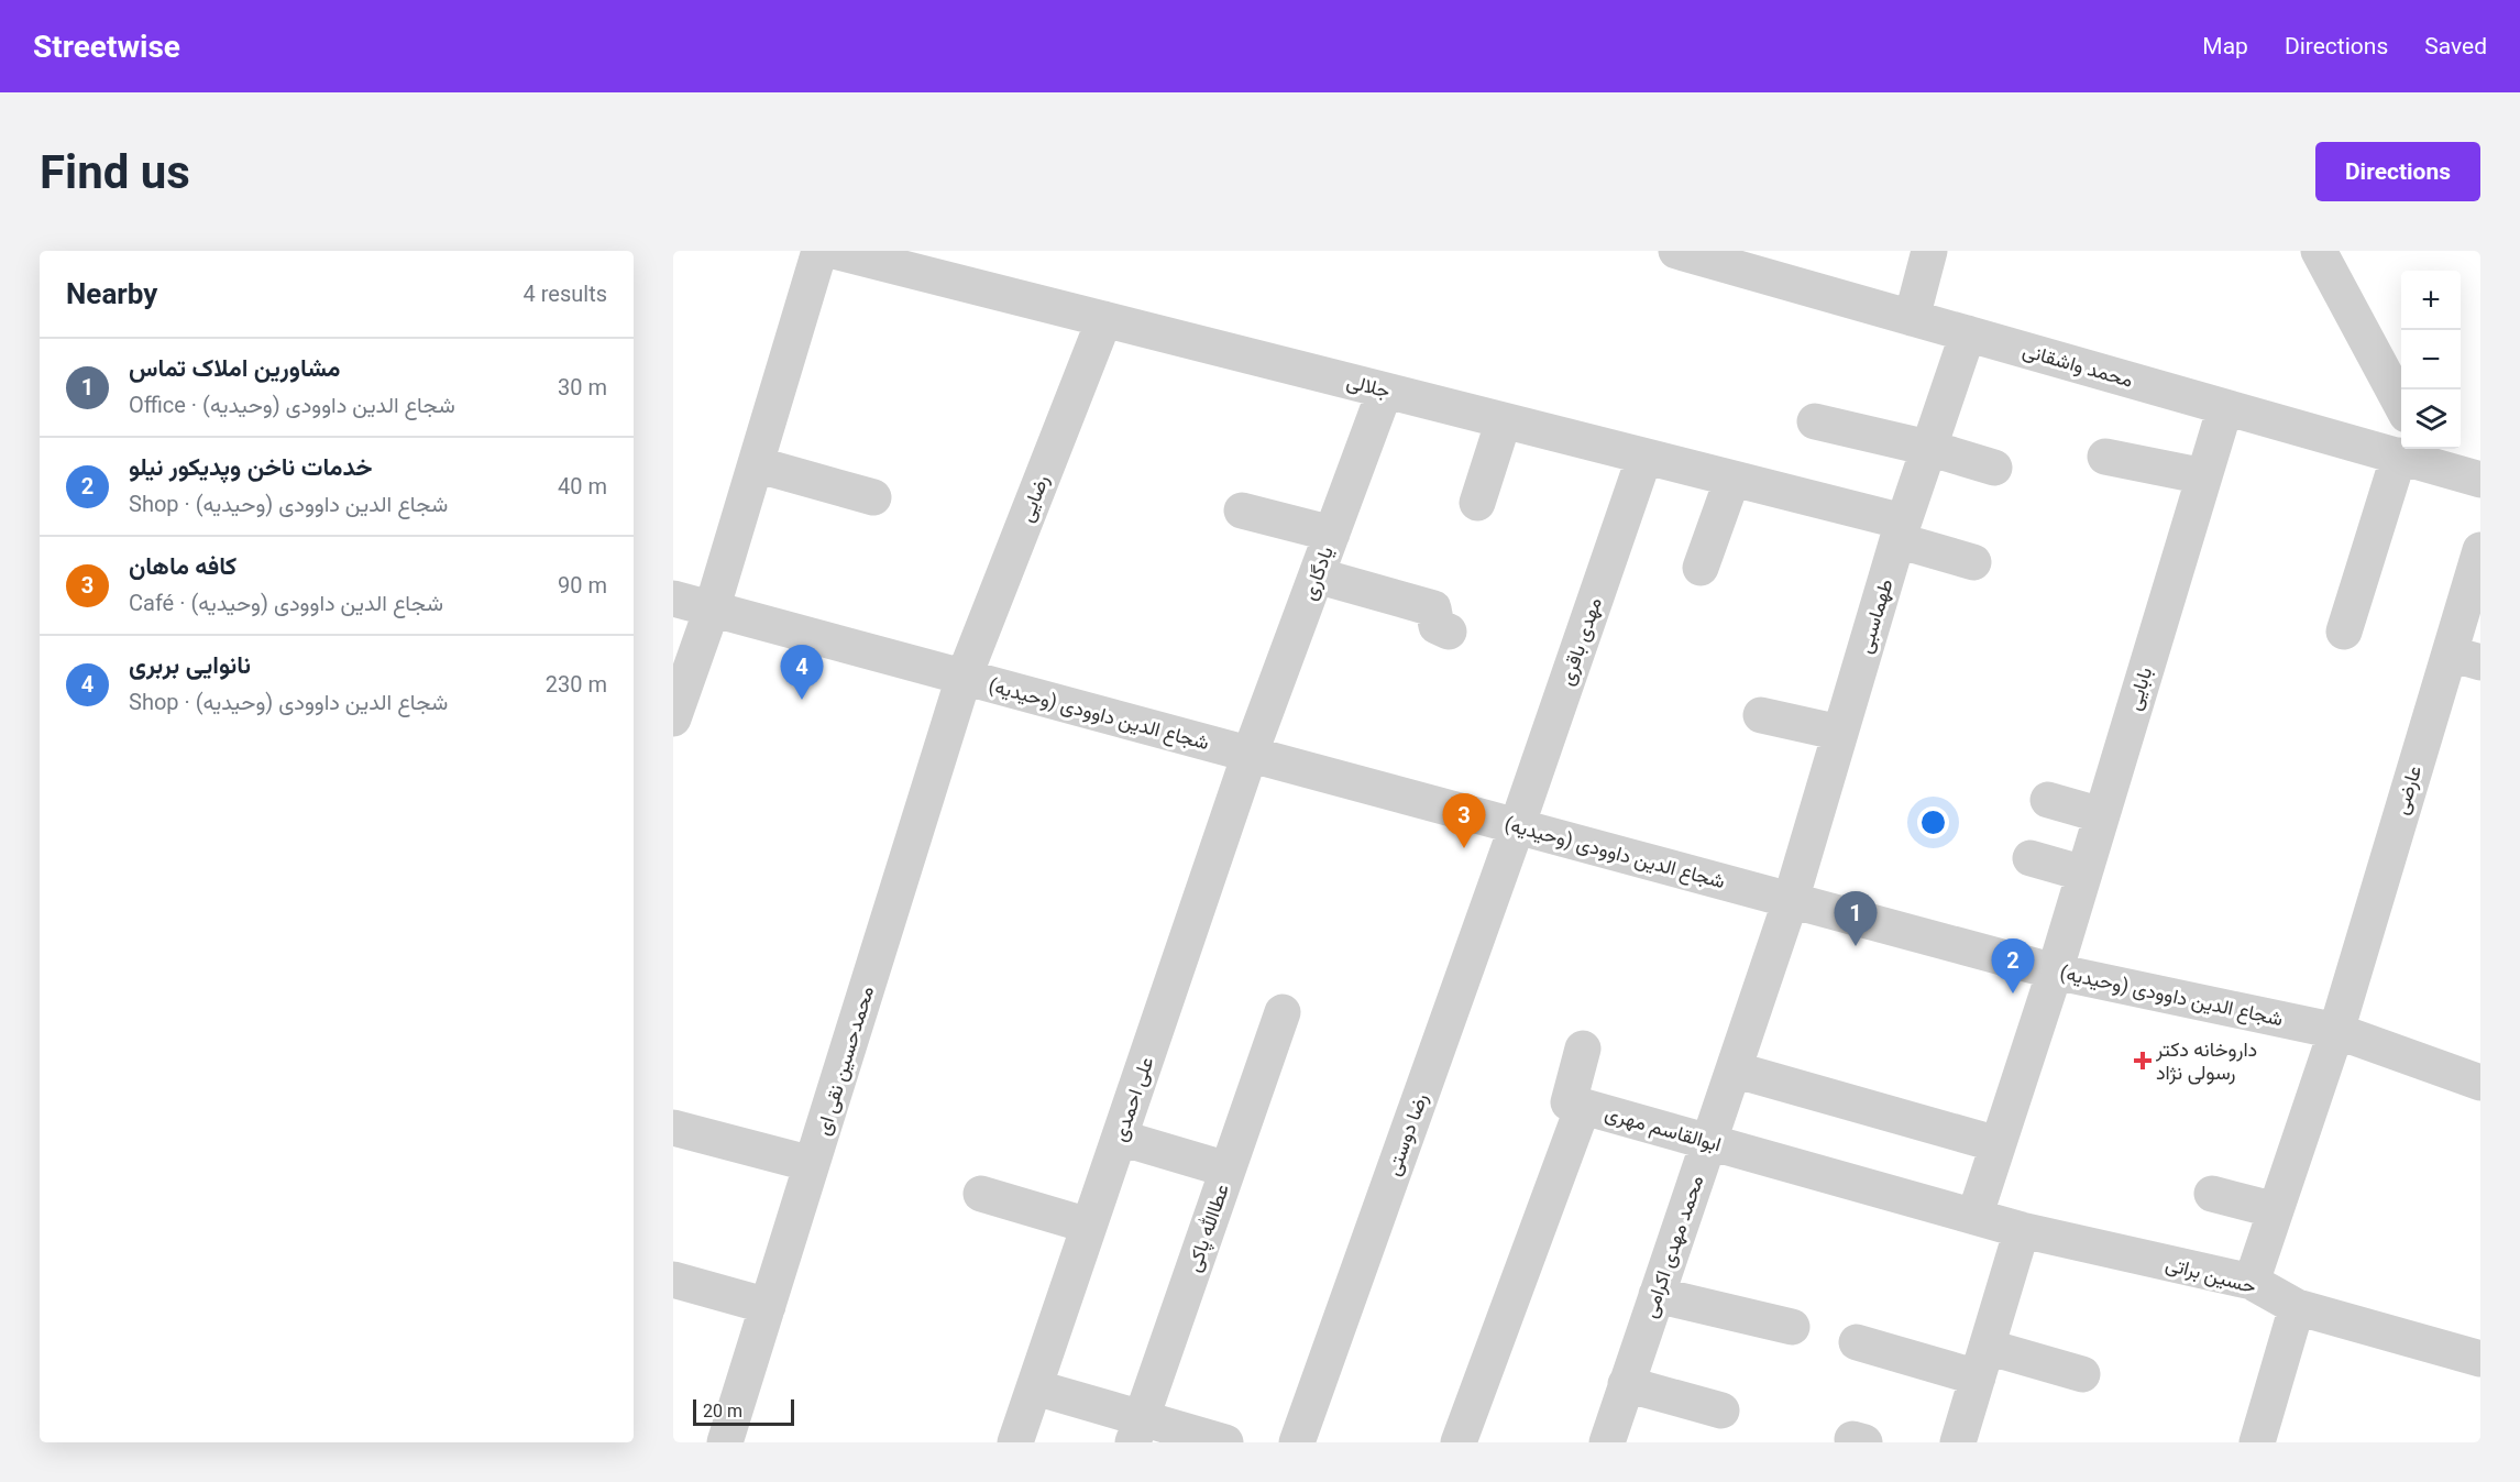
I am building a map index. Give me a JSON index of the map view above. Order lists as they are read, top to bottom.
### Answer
{
  "streets": {
    "street": [
      "محمد واشقانی",
      "جلالی",
      "رضایی",
      "یادگاری",
      "طهماسبی",
      "مهدی باقری",
      "بابایی",
      "شجاع الدین داوودی (وحیدیه)",
      "عارضی",
      "محمدحسین نقی ای",
      "علی احمدی",
      "ابوالقاسم مهری",
      "رضا دوستی",
      "عطاالله پاکی",
      "محمد مهدی اکرامی",
      "حسین براتی"
    ]
  },
  "crossings": [
    ["محمد واشقانی", "طهماسبی"],
    ["محمد واشقانی", "بابایی"],
    ["جلالی", "رضایی"],
    ["جلالی", "یادگاری"],
    ["جلالی", "طهماسبی"],
    ["جلالی", "مهدی باقری"],
    ["رضایی", "شجاع الدین داوودی (وحیدیه)"],
    ["رضایی", "محمدحسین نقی ای"],
    ["یادگاری", "شجاع الدین داوودی (وحیدیه)"],
    ["یادگاری", "علی احمدی"],
    ["طهماسبی", "شجاع الدین داوودی (وحیدیه)"],
    ["طهماسبی", "محمد مهدی اکرامی"],
    ["مهدی باقری", "شجاع الدین داوودی (وحیدیه)"],
    ["مهدی باقری", "رضا دوستی"],
    ["بابایی", "شجاع الدین داوودی (وحیدیه)"],
    ["بابایی", "ابوالقاسم مهری"],
    ["بابایی", "حسین براتی"],
    ["شجاع الدین داوودی (وحیدیه)", "عارضی"],
    ["شجاع الدین داوودی (وحیدیه)", "محمدحسین نقی ای"],
    ["شجاع الدین داوودی (وحیدیه)", "علی احمدی"],
    ["شجاع الدین داوودی (وحیدیه)", "رضا دوستی"],
    ["شجاع الدین داوودی (وحیدیه)", "محمد مهدی اکرامی"],
    ["عارضی", "حسین براتی"],
    ["ابوالقاسم مهری", "محمد مهدی اکرامی"],
    ["ابوالقاسم مهری", "حسین براتی"]
  ],
  "places": {
    "health": ["داروخانه دکتر رسولی نژاد"]
  },
  "scale_bar": "20 m",
  "page": {
    "header": "Streetwise",
    "nav": ["Map", "Directions", "Saved"],
    "buttons": "Directions",
    "title": "Find us",
    "heading": ["Nearby", "4 results"],
    "map_buttons": ["+", "−"],
    "list": [
      {
        "mark": "1",
        "name": "مشاورین املاک تماس",
        "note": "Office · شجاع الدین داوودی (وحیدیه)",
        "value": "30 m"
      },
      {
        "mark": "2",
        "name": "خدمات ناخن وپديكور نيلو",
        "note": "Shop · شجاع الدین داوودی (وحیدیه)",
        "value": "40 m"
      },
      {
        "mark": "3",
        "name": "کافه ماهان",
        "note": "Café · شجاع الدین داوودی (وحیدیه)",
        "value": "90 m"
      },
      {
        "mark": "4",
        "name": "نانوایی بربری",
        "note": "Shop · شجاع الدین داوودی (وحیدیه)",
        "value": "230 m"
      }
    ],
    "pins": [
      "4",
      "3",
      "1",
      "2"
    ],
    "scale": "20 m"
  }
}
